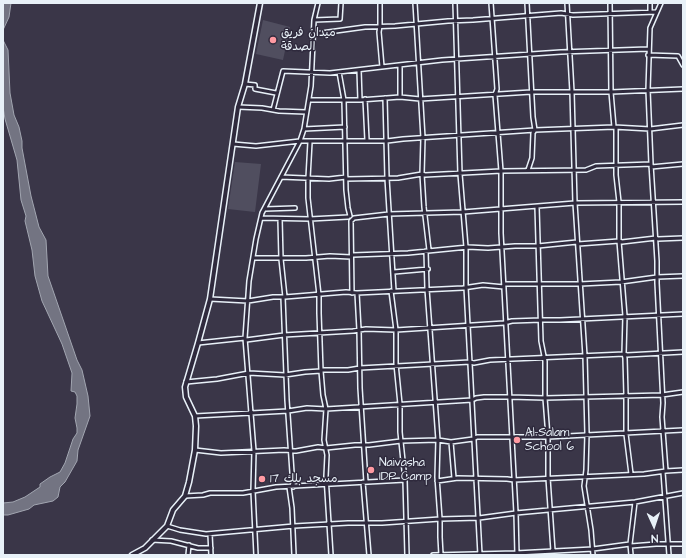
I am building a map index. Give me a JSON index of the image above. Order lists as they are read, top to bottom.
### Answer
{
  "places": [
    "ميدان فريق الصدقة",
    "Al-Salam School 6",
    "Naivasha IDP Camp",
    "مسجد بلك 17"
  ],
  "north": "bottom"
}
